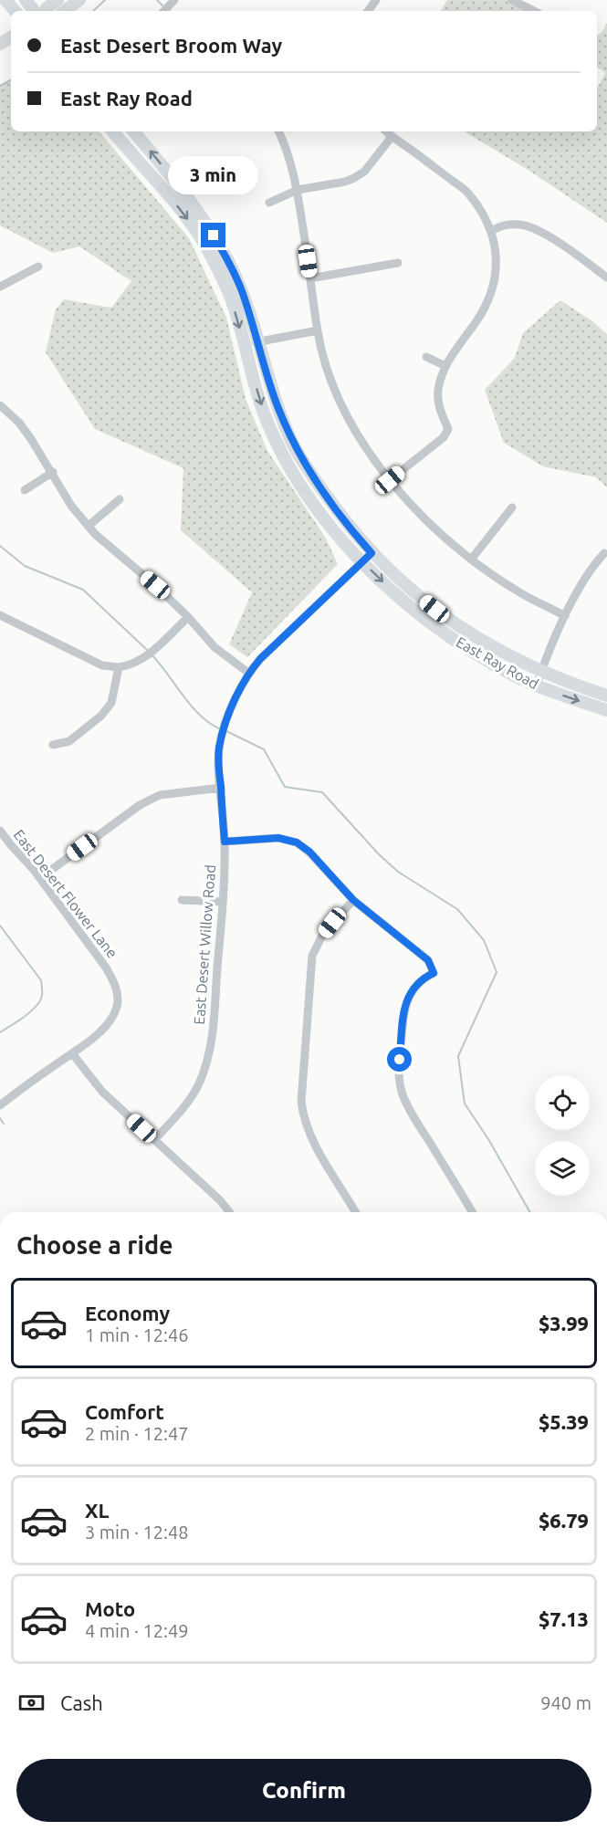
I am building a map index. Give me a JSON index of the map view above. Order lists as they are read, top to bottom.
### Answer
{
  "streets": {
    "main road": ["East Ray Road"],
    "street": ["East Desert Flower Lane", "East Desert Willow Road"]
  },
  "crossings": [
    ["East Ray Road", "East Desert Willow Road"]
  ],
  "page": {
    "banner": ["East Desert Broom Way", "East Ray Road"],
    "bubble": "3 min",
    "heading": "Choose a ride",
    "list": [
      {
        "name": "Economy",
        "note": "1 min · 12:46",
        "value": "$3.99"
      },
      {
        "name": "Comfort",
        "note": "2 min · 12:47",
        "value": "$5.39"
      },
      {
        "name": "XL",
        "note": "3 min · 12:48",
        "value": "$6.79"
      },
      {
        "name": "Moto",
        "note": "4 min · 12:49",
        "value": "$7.13"
      }
    ],
    "pay": ["Cash", "940 m"],
    "buttons": "Confirm"
  }
}
